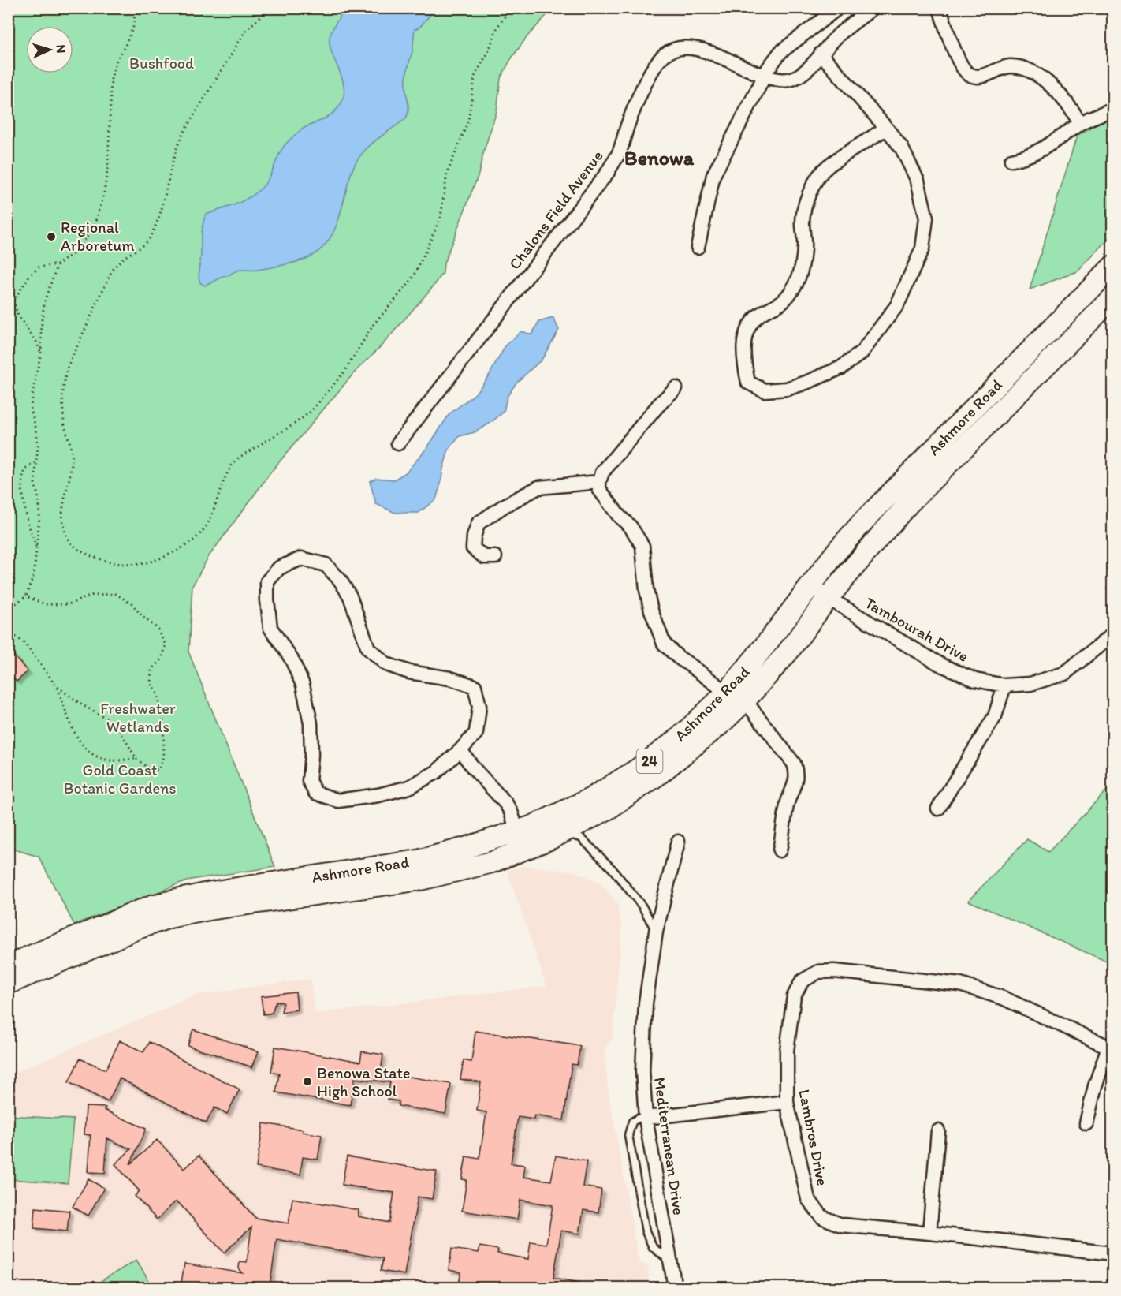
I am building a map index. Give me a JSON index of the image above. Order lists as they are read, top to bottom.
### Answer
{
  "streets": {
    "main road": ["Ashmore Road", "24"],
    "street": [
      "Chalons Field Avenue",
      "Tambourah Drive",
      "Lambros Drive",
      "Mediterranean Drive"
    ]
  },
  "crossings": [
    ["Ashmore Road", "Tambourah Drive"]
  ],
  "districts": ["Benowa"],
  "parks": ["Bushfood", "Freshwater Wetlands", "Gold Coast Botanic Gardens"],
  "places": ["Regional Arboretum", "Benowa State High School"],
  "north": "right"
}
